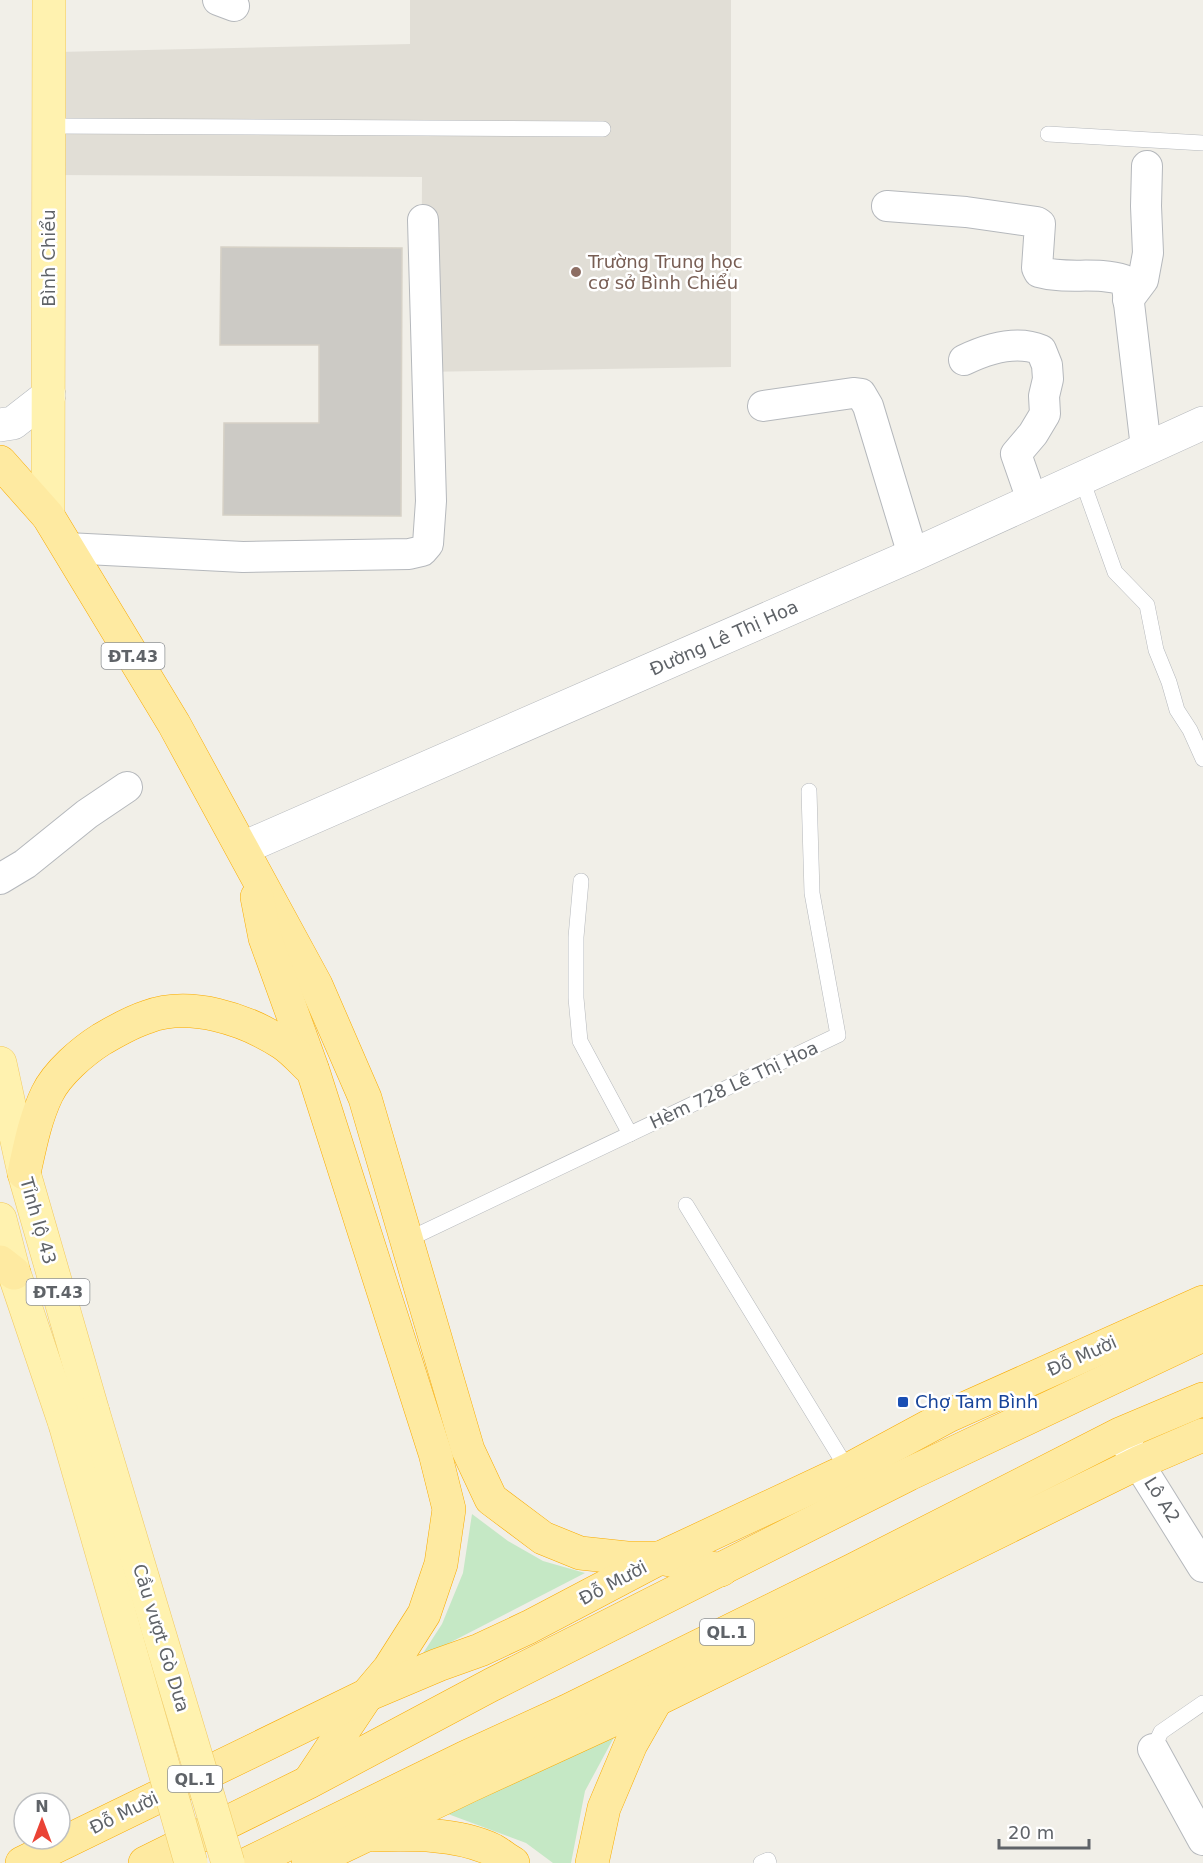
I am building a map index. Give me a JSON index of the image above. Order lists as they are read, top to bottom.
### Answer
{
  "streets": {
    "highway": ["ĐT.43", "Đỗ Mười", "QL.1"],
    "main road": ["Bình Chiểu", "Tỉnh lộ 43", "Cầu vượt Gò Dưa"],
    "street": ["Đường Lê Thị Hoa", "Lô A2"],
    "lane": ["Hèm 728 Lê Thị Hoa"]
  },
  "crossings": [
    ["Bình Chiểu", "ĐT.43"],
    ["Đường Lê Thị Hoa", "ĐT.43"],
    ["Tỉnh lộ 43", "Cầu vượt Gò Dưa"],
    ["Lô A2", "QL.1"]
  ],
  "places": {
    "other": ["Trường Trung học cơ sở Bình Chiểu"],
    "transit": ["Chợ Tam Bình"]
  },
  "scale_bar": "20 m",
  "north": "top"
}
